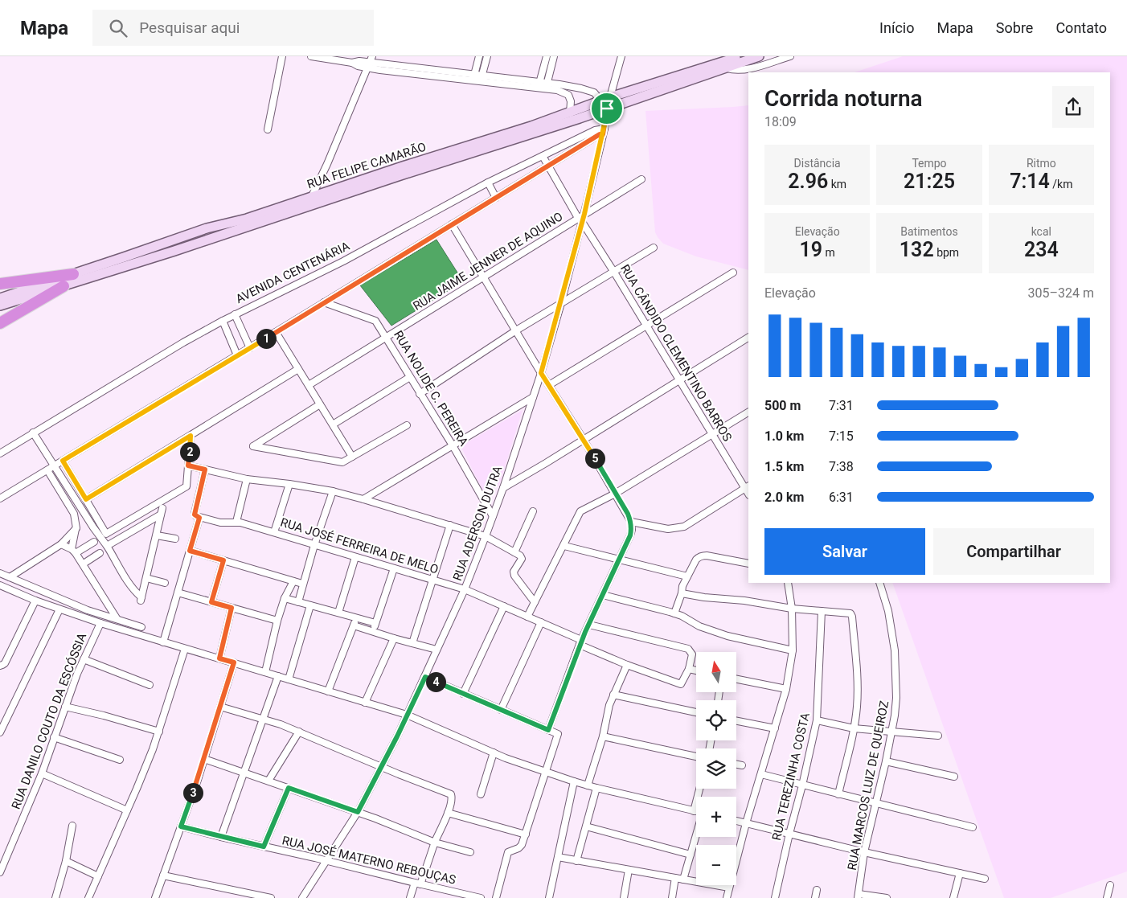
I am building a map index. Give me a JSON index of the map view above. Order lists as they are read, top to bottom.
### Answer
{
  "streets": {
    "main road": ["RUA FELIPE CAMARÃO"],
    "street": [
      "RUA JAIME JENNER DE AQUINO",
      "AVENIDA CENTENÁRIA",
      "RUA CÂNDIDO CLEMENTINO BARROS",
      "RUA NOLIDE C. PEREIRA",
      "RUA ADERSON DUTRA",
      "RUA JOSÉ FERREIRA DE MELO",
      "RUA DANILO COUTO DA ESCÓSSIA",
      "RUA TEREZINHA COSTA",
      "RUA MARCOS LUIZ DE QUEIROZ",
      "RUA JOSÉ MATERNO REBOUÇAS"
    ]
  },
  "crossings": [
    ["RUA JAIME JENNER DE AQUINO", "RUA CÂNDIDO CLEMENTINO BARROS"],
    ["RUA JAIME JENNER DE AQUINO", "RUA NOLIDE C. PEREIRA"],
    ["RUA JAIME JENNER DE AQUINO", "RUA ADERSON DUTRA"],
    ["AVENIDA CENTENÁRIA", "RUA CÂNDIDO CLEMENTINO BARROS"],
    ["RUA CÂNDIDO CLEMENTINO BARROS", "RUA ADERSON DUTRA"],
    ["RUA NOLIDE C. PEREIRA", "RUA ADERSON DUTRA"],
    ["RUA ADERSON DUTRA", "RUA JOSÉ FERREIRA DE MELO"],
    ["RUA ADERSON DUTRA", "RUA JOSÉ MATERNO REBOUÇAS"]
  ],
  "north": "top",
  "page": {
    "header": "Mapa",
    "search": "Pesquisar aqui",
    "nav": [
      "Início",
      "Mapa",
      "Sobre",
      "Contato"
    ],
    "heading": ["Corrida noturna", "18:09"],
    "stats": [
      ["Distância", "2.96 km"],
      ["Tempo", "21:25"],
      ["Ritmo", "7:14 /km"],
      ["Elevação", "19 m"],
      ["Batimentos", "132 bpm"],
      ["kcal", "234"]
    ],
    "chart": ["Elevação", "305–324 m"],
    "pins": [
      "1",
      "2",
      "5",
      "4",
      "3"
    ],
    "list": [
      {
        "name": "500 m",
        "note": "7:31"
      },
      {
        "name": "1.0 km",
        "note": "7:15"
      },
      {
        "name": "1.5 km",
        "note": "7:38"
      },
      {
        "name": "2.0 km",
        "note": "6:31"
      }
    ],
    "buttons": ["Salvar", "Compartilhar"],
    "map_buttons": ["+", "−"]
  }
}
